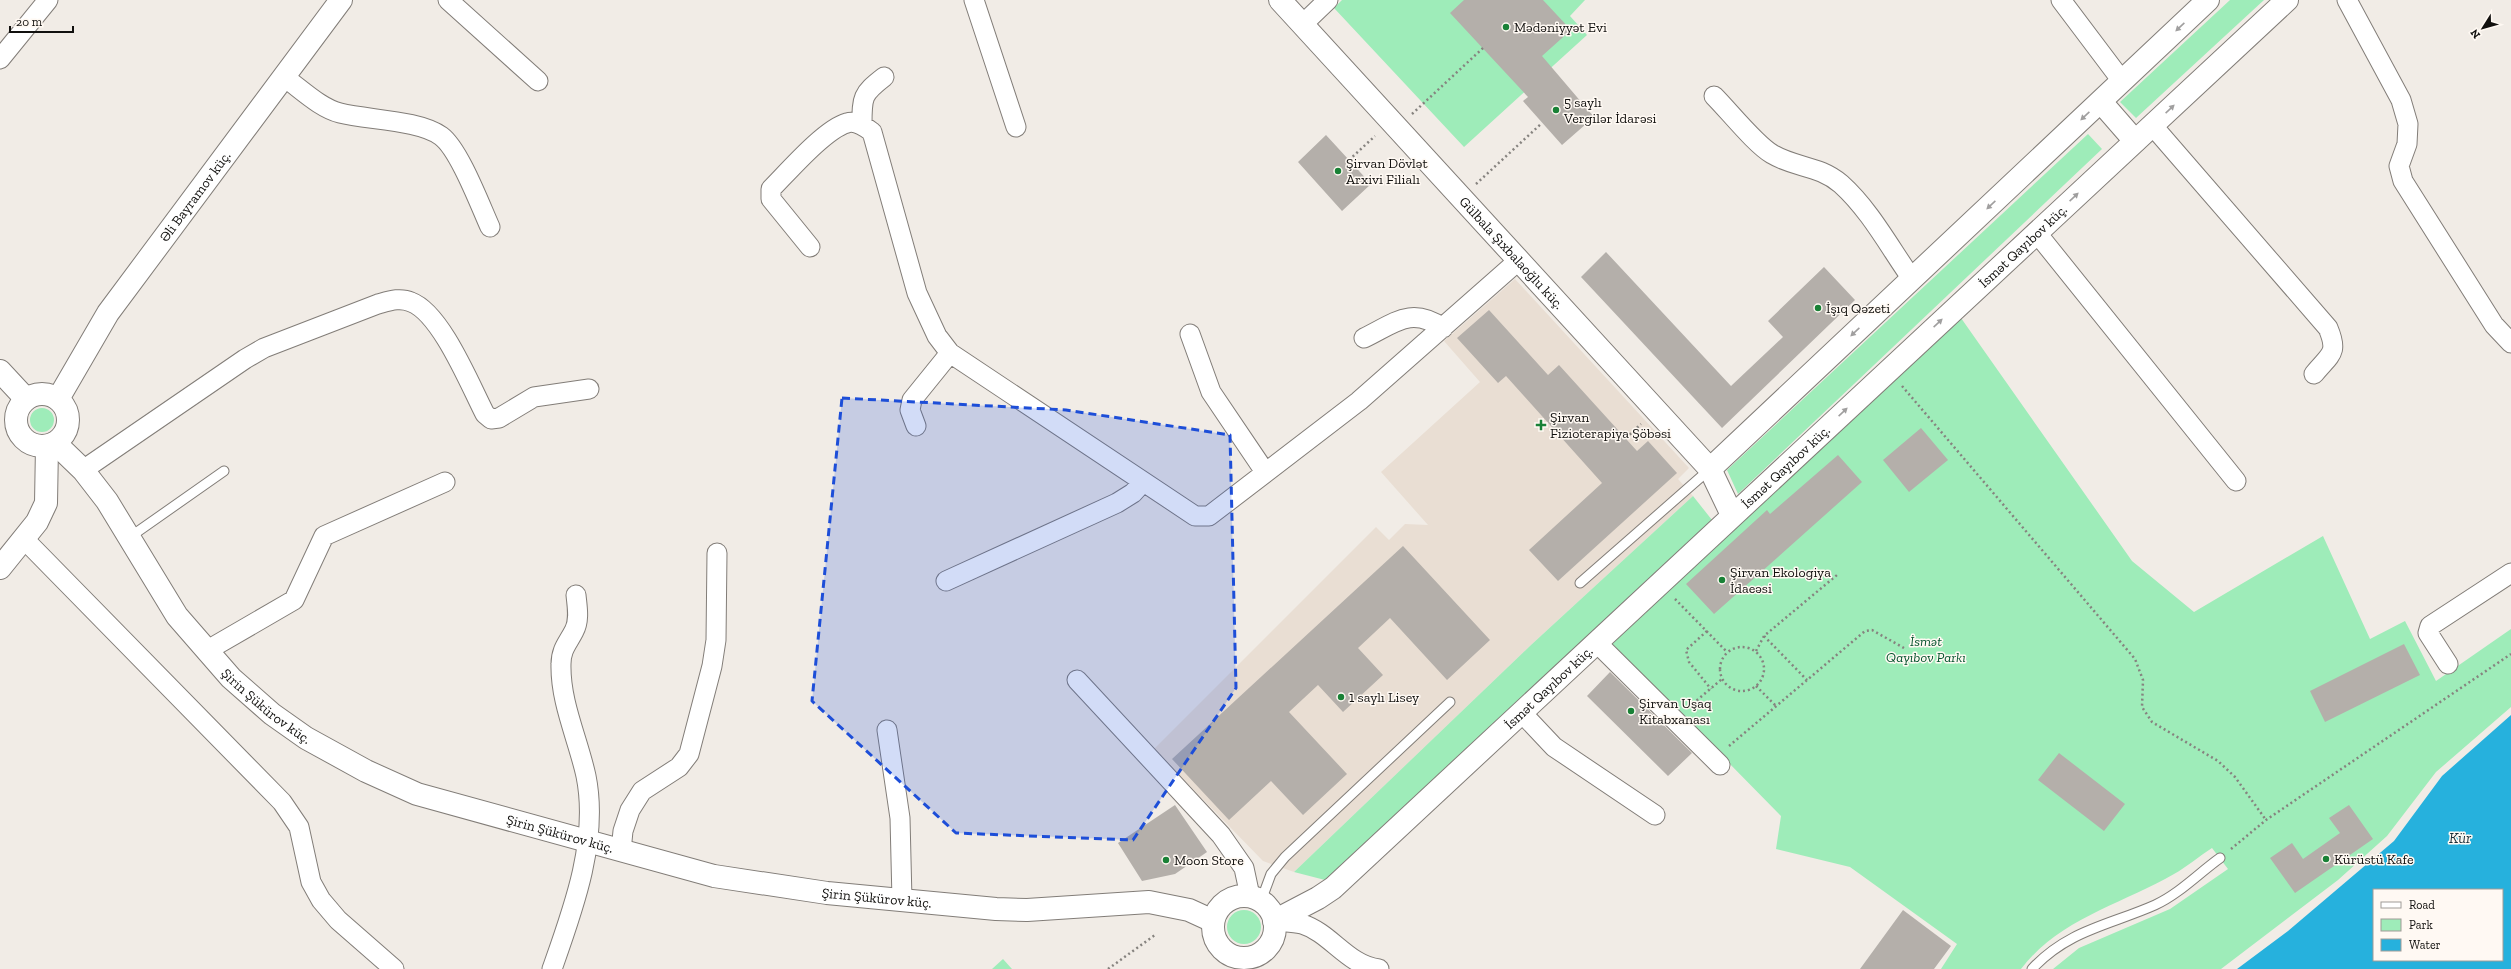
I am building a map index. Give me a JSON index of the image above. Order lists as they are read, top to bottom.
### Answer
{
  "streets": {
    "street": [
      "Əli Bayramov küç.",
      "İsmət Qayıbov küç.",
      "Gülbala Şıxbalaoğlu küç.",
      "Şirin Şükürov küç."
    ]
  },
  "crossings": [
    ["Əli Bayramov küç.", "Şirin Şükürov küç."],
    ["İsmət Qayıbov küç.", "Gülbala Şıxbalaoğlu küç."],
    ["İsmət Qayıbov küç.", "Şirin Şükürov küç."]
  ],
  "water": ["Kür"],
  "parks": ["İsmət Qayıbov Parkı"],
  "places": {
    "other": [
      "Mədəniyyət Evi",
      "5 saylı Vergilər İdarəsi",
      "Şirvan Dövlət Arxivi Filialı",
      "İşıq Qəzeti",
      "Şirvan Ekologiya İdaeəsi",
      "1 saylı Lisey",
      "Şirvan Uşaq Kitabxanası",
      "Kürüstü Kafe",
      "Moon Store"
    ],
    "health": ["Şirvan Fizioterapiya Şöbəsi"]
  },
  "legend": ["Road", "Park", "Water"],
  "scale_bar": "20 m",
  "north": "bottom left"
}
